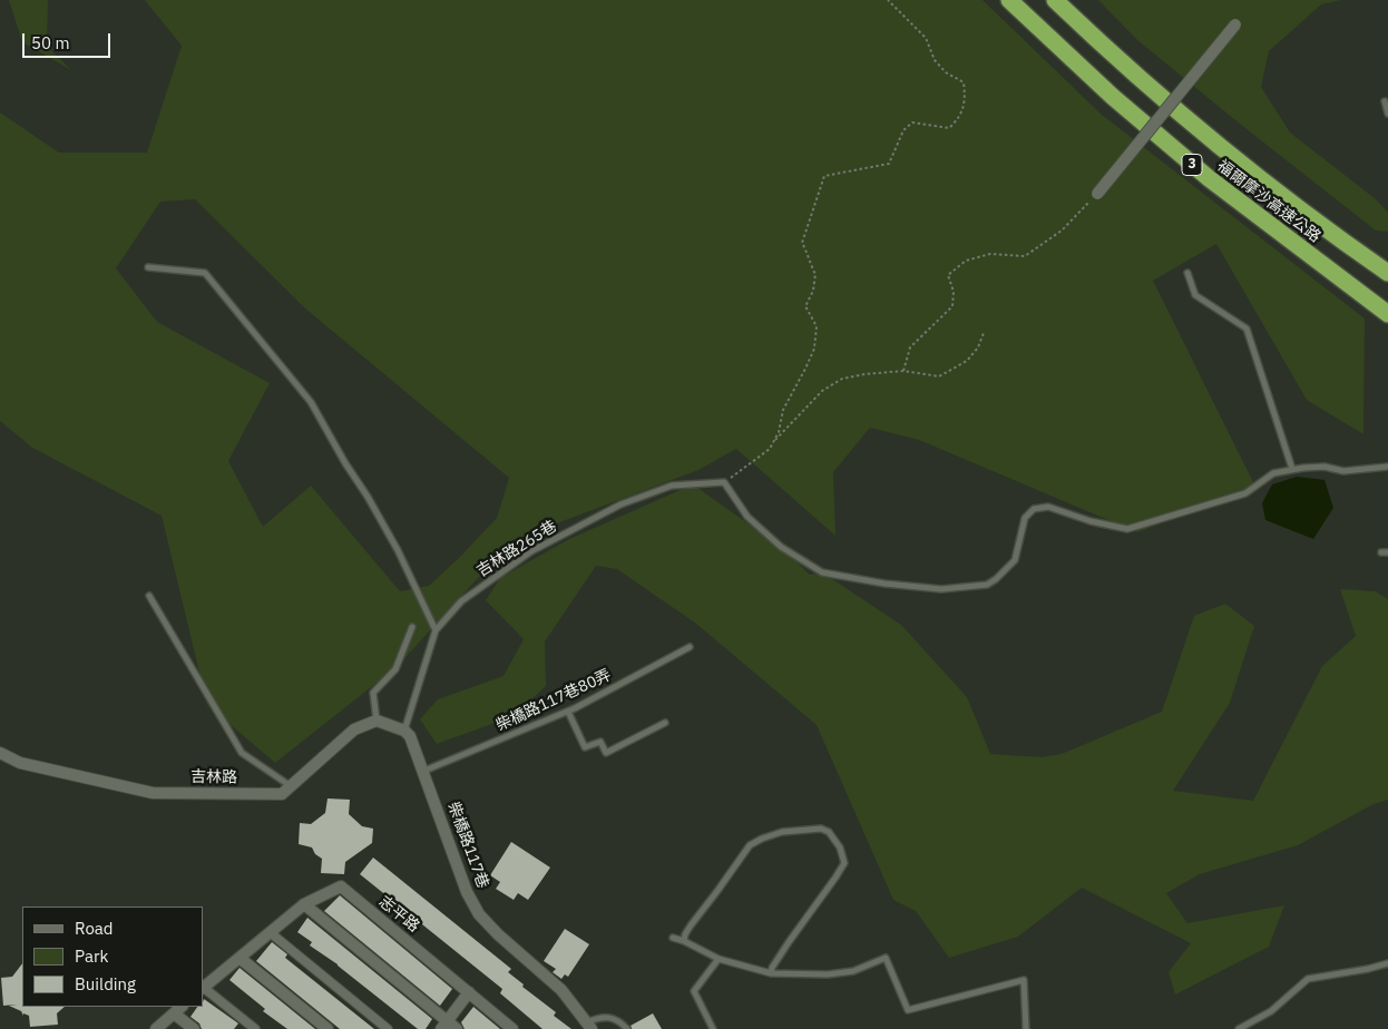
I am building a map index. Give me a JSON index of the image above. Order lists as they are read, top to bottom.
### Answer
{
  "streets": {
    "highway": ["3", "福爾摩沙高速公路"],
    "street": ["吉林路", "柴橋路117巷", "志平路"],
    "lane": ["吉林路265巷", "柴橋路117巷80弄"]
  },
  "crossings": [
    ["吉林路265巷", "柴橋路117巷"],
    ["柴橋路117巷80弄", "柴橋路117巷"]
  ],
  "legend": ["Road", "Park", "Building"],
  "scale_bar": "50 m"
}
